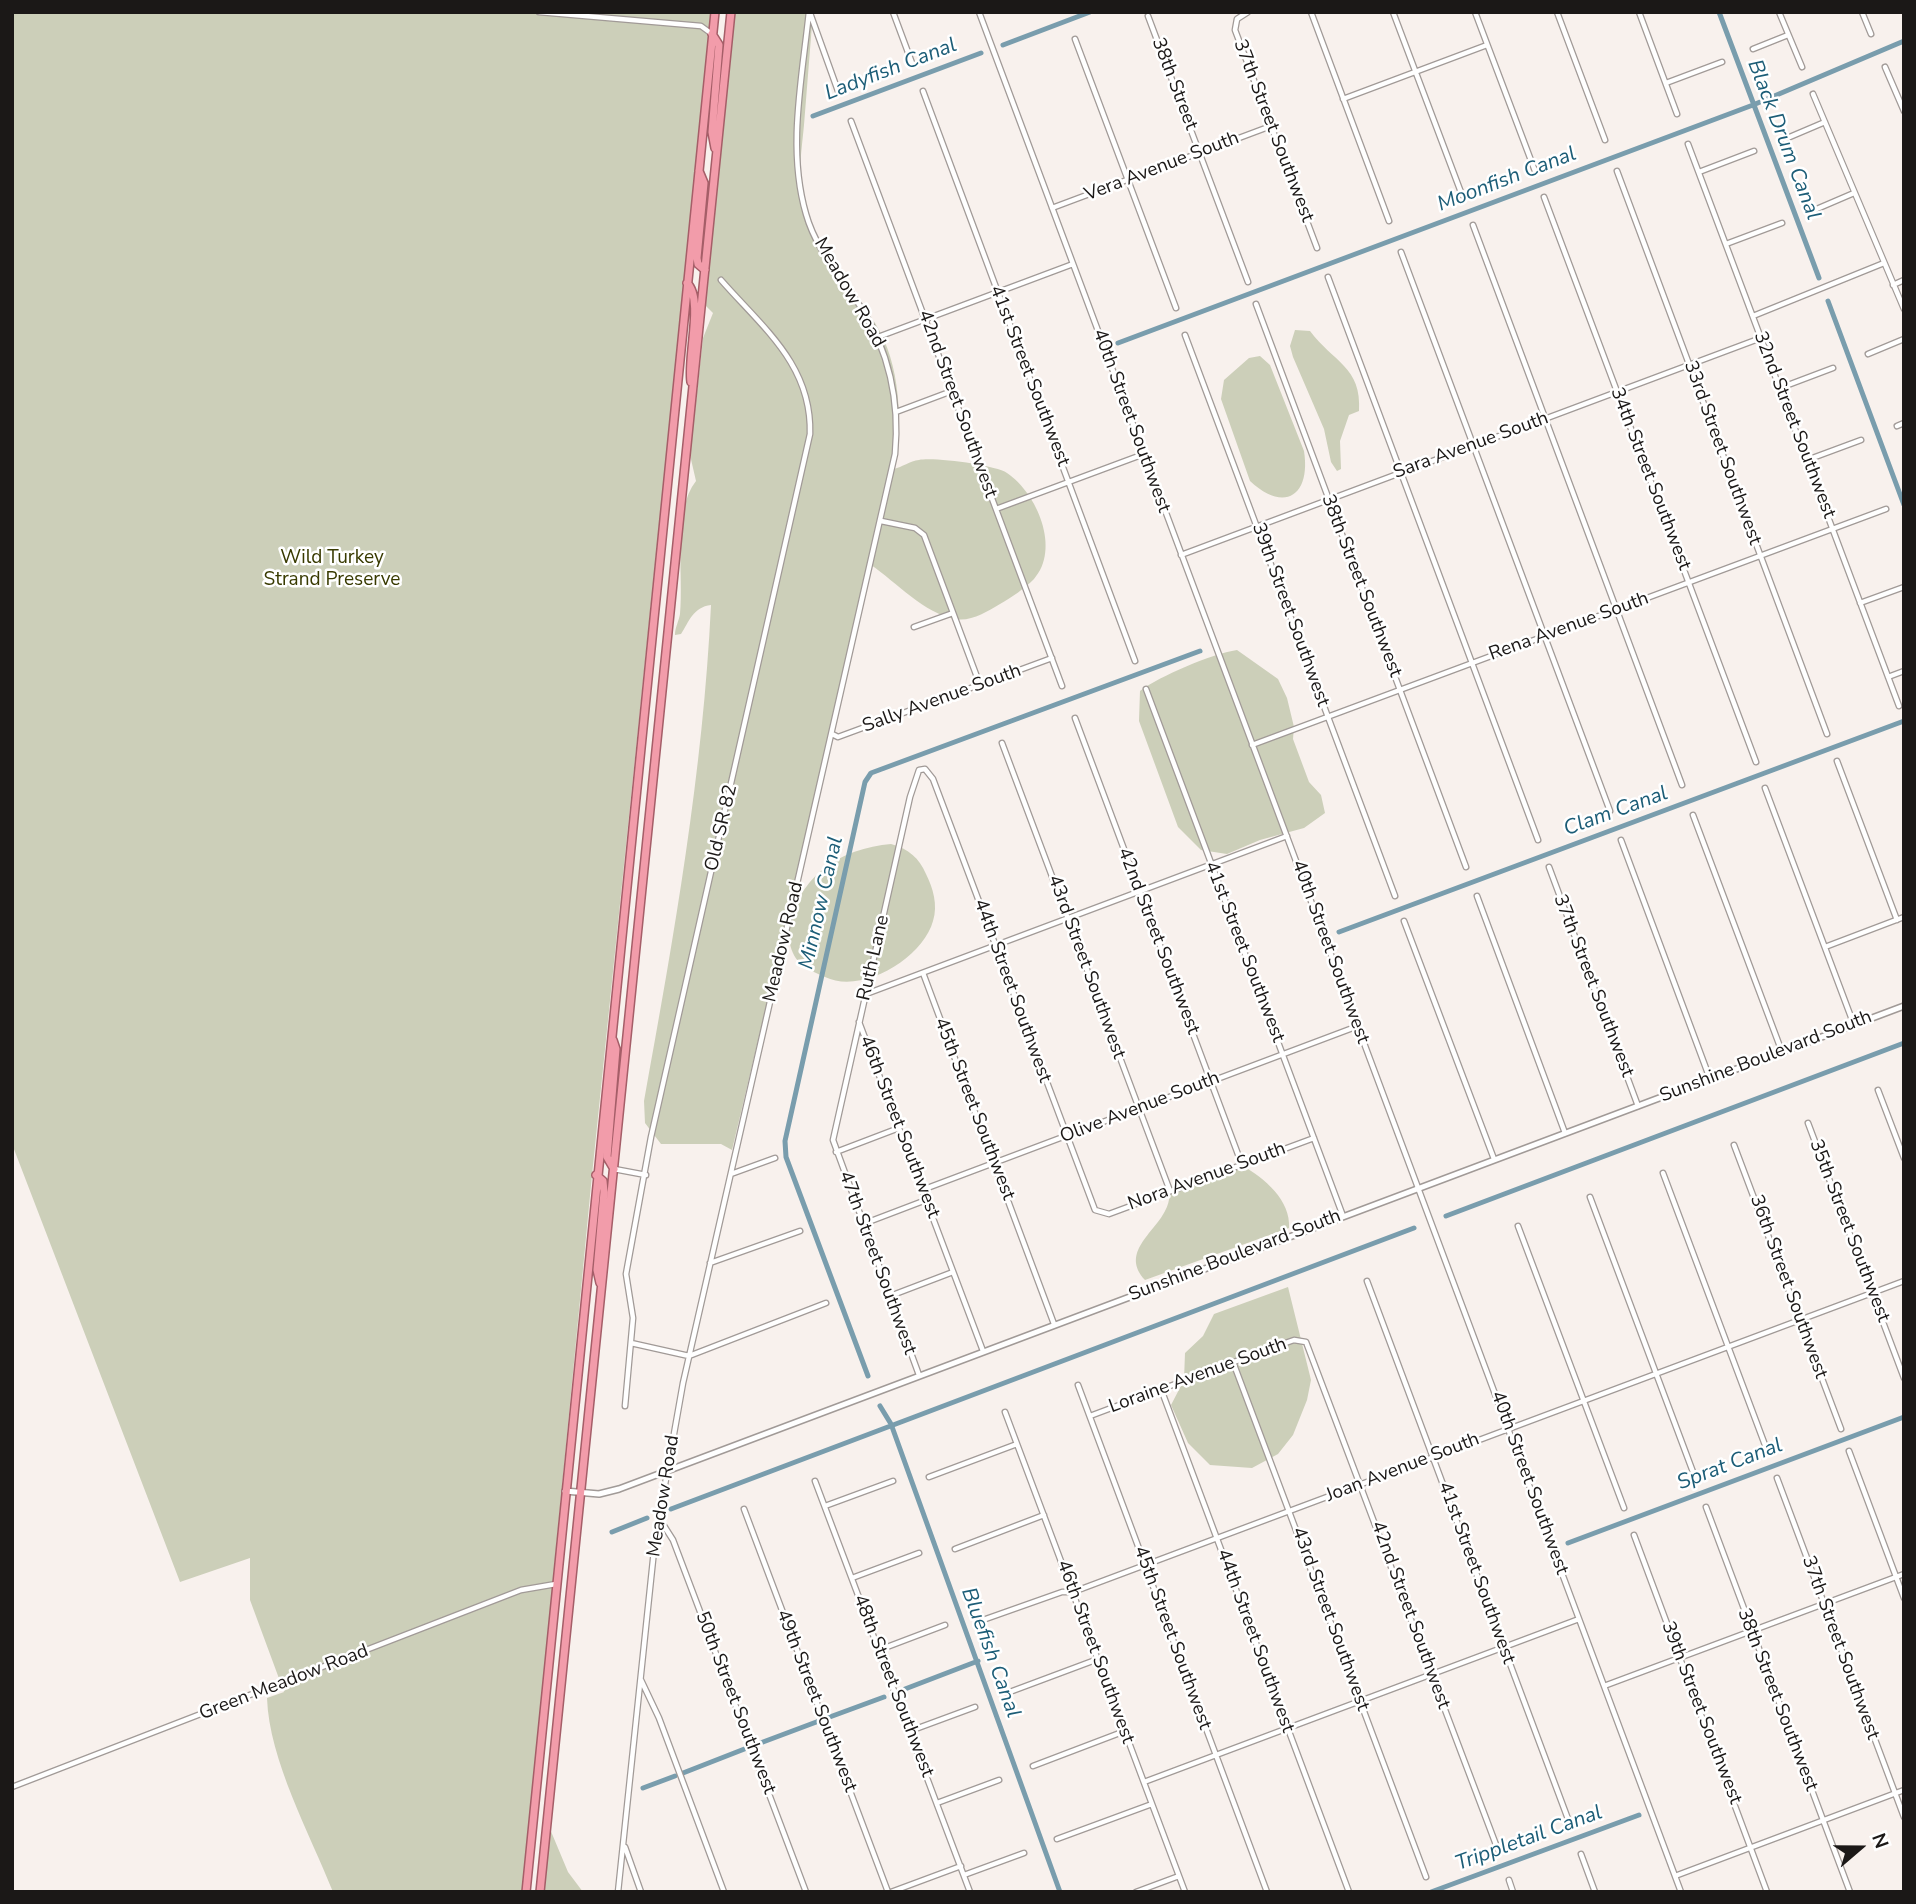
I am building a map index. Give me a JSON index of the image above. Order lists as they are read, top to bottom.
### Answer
{
  "streets": {
    "street": [
      "38th Street",
      "37th Street Southwest",
      "Vera Avenue South",
      "Meadow Road",
      "41st Street Southwest",
      "42nd Street Southwest",
      "40th Street Southwest",
      "32nd Street Southwest",
      "Sara Avenue South",
      "33rd Street Southwest",
      "34th Street Southwest",
      "38th Street Southwest",
      "39th Street Southwest",
      "Rena Avenue South",
      "Sally Avenue South",
      "Old SR 82",
      "Ruth Lane",
      "43rd Street Southwest",
      "44th Street Southwest",
      "Sunshine Boulevard South",
      "Olive Avenue South",
      "45th Street Southwest",
      "46th Street Southwest",
      "Nora Avenue South",
      "35th Street Southwest",
      "47th Street Southwest",
      "36th Street Southwest",
      "Loraine Avenue South",
      "Joan Avenue South",
      "Green Meadow Road",
      "48th Street Southwest",
      "49th Street Southwest",
      "50th Street Southwest"
    ]
  },
  "crossings": [
    ["38th Street", "Vera Avenue South"],
    ["37th Street Southwest", "Vera Avenue South"],
    ["37th Street Southwest", "Sunshine Boulevard South"],
    ["Vera Avenue South", "40th Street Southwest"],
    ["Meadow Road", "Sally Avenue South"],
    ["Meadow Road", "Sunshine Boulevard South"],
    ["Meadow Road", "50th Street Southwest"],
    ["41st Street Southwest", "Sunshine Boulevard South"],
    ["41st Street Southwest", "Olive Avenue South"],
    ["41st Street Southwest", "Nora Avenue South"],
    ["41st Street Southwest", "Joan Avenue South"],
    ["42nd Street Southwest", "Sally Avenue South"],
    ["42nd Street Southwest", "Olive Avenue South"],
    ["42nd Street Southwest", "Nora Avenue South"],
    ["42nd Street Southwest", "Loraine Avenue South"],
    ["42nd Street Southwest", "Joan Avenue South"],
    ["40th Street Southwest", "Sara Avenue South"],
    ["40th Street Southwest", "Rena Avenue South"],
    ["40th Street Southwest", "Sunshine Boulevard South"],
    ["40th Street Southwest", "Olive Avenue South"],
    ["40th Street Southwest", "Joan Avenue South"],
    ["32nd Street Southwest", "Sara Avenue South"],
    ["32nd Street Southwest", "Rena Avenue South"],
    ["Sara Avenue South", "33rd Street Southwest"],
    ["Sara Avenue South", "34th Street Southwest"],
    ["Sara Avenue South", "38th Street Southwest"],
    ["Sara Avenue South", "39th Street Southwest"],
    ["33rd Street Southwest", "Rena Avenue South"],
    ["34th Street Southwest", "Rena Avenue South"],
    ["38th Street Southwest", "Rena Avenue South"],
    ["39th Street Southwest", "Rena Avenue South"],
    ["Ruth Lane", "44th Street Southwest"],
    ["Ruth Lane", "46th Street Southwest"],
    ["Ruth Lane", "47th Street Southwest"],
    ["43rd Street Southwest", "Olive Avenue South"],
    ["43rd Street Southwest", "Nora Avenue South"],
    ["43rd Street Southwest", "Loraine Avenue South"],
    ["43rd Street Southwest", "Joan Avenue South"],
    ["44th Street Southwest", "Olive Avenue South"],
    ["44th Street Southwest", "Nora Avenue South"],
    ["44th Street Southwest", "Loraine Avenue South"],
    ["44th Street Southwest", "Joan Avenue South"],
    ["Sunshine Boulevard South", "45th Street Southwest"],
    ["Sunshine Boulevard South", "46th Street Southwest"],
    ["Sunshine Boulevard South", "47th Street Southwest"],
    ["Olive Avenue South", "45th Street Southwest"],
    ["Olive Avenue South", "46th Street Southwest"],
    ["45th Street Southwest", "Loraine Avenue South"],
    ["45th Street Southwest", "Joan Avenue South"],
    ["46th Street Southwest", "Joan Avenue South"],
    ["35th Street Southwest", "Joan Avenue South"],
    ["36th Street Southwest", "Joan Avenue South"]
  ],
  "water": [
    "Ladyfish Canal",
    "Black Drum Canal",
    "Moonfish Canal",
    "Clam Canal",
    "Minnow Canal",
    "Sprat Canal",
    "Bluefish Canal",
    "Trippletail Canal"
  ],
  "parks": ["Wild Turkey Strand Preserve"],
  "north": "right"
}
